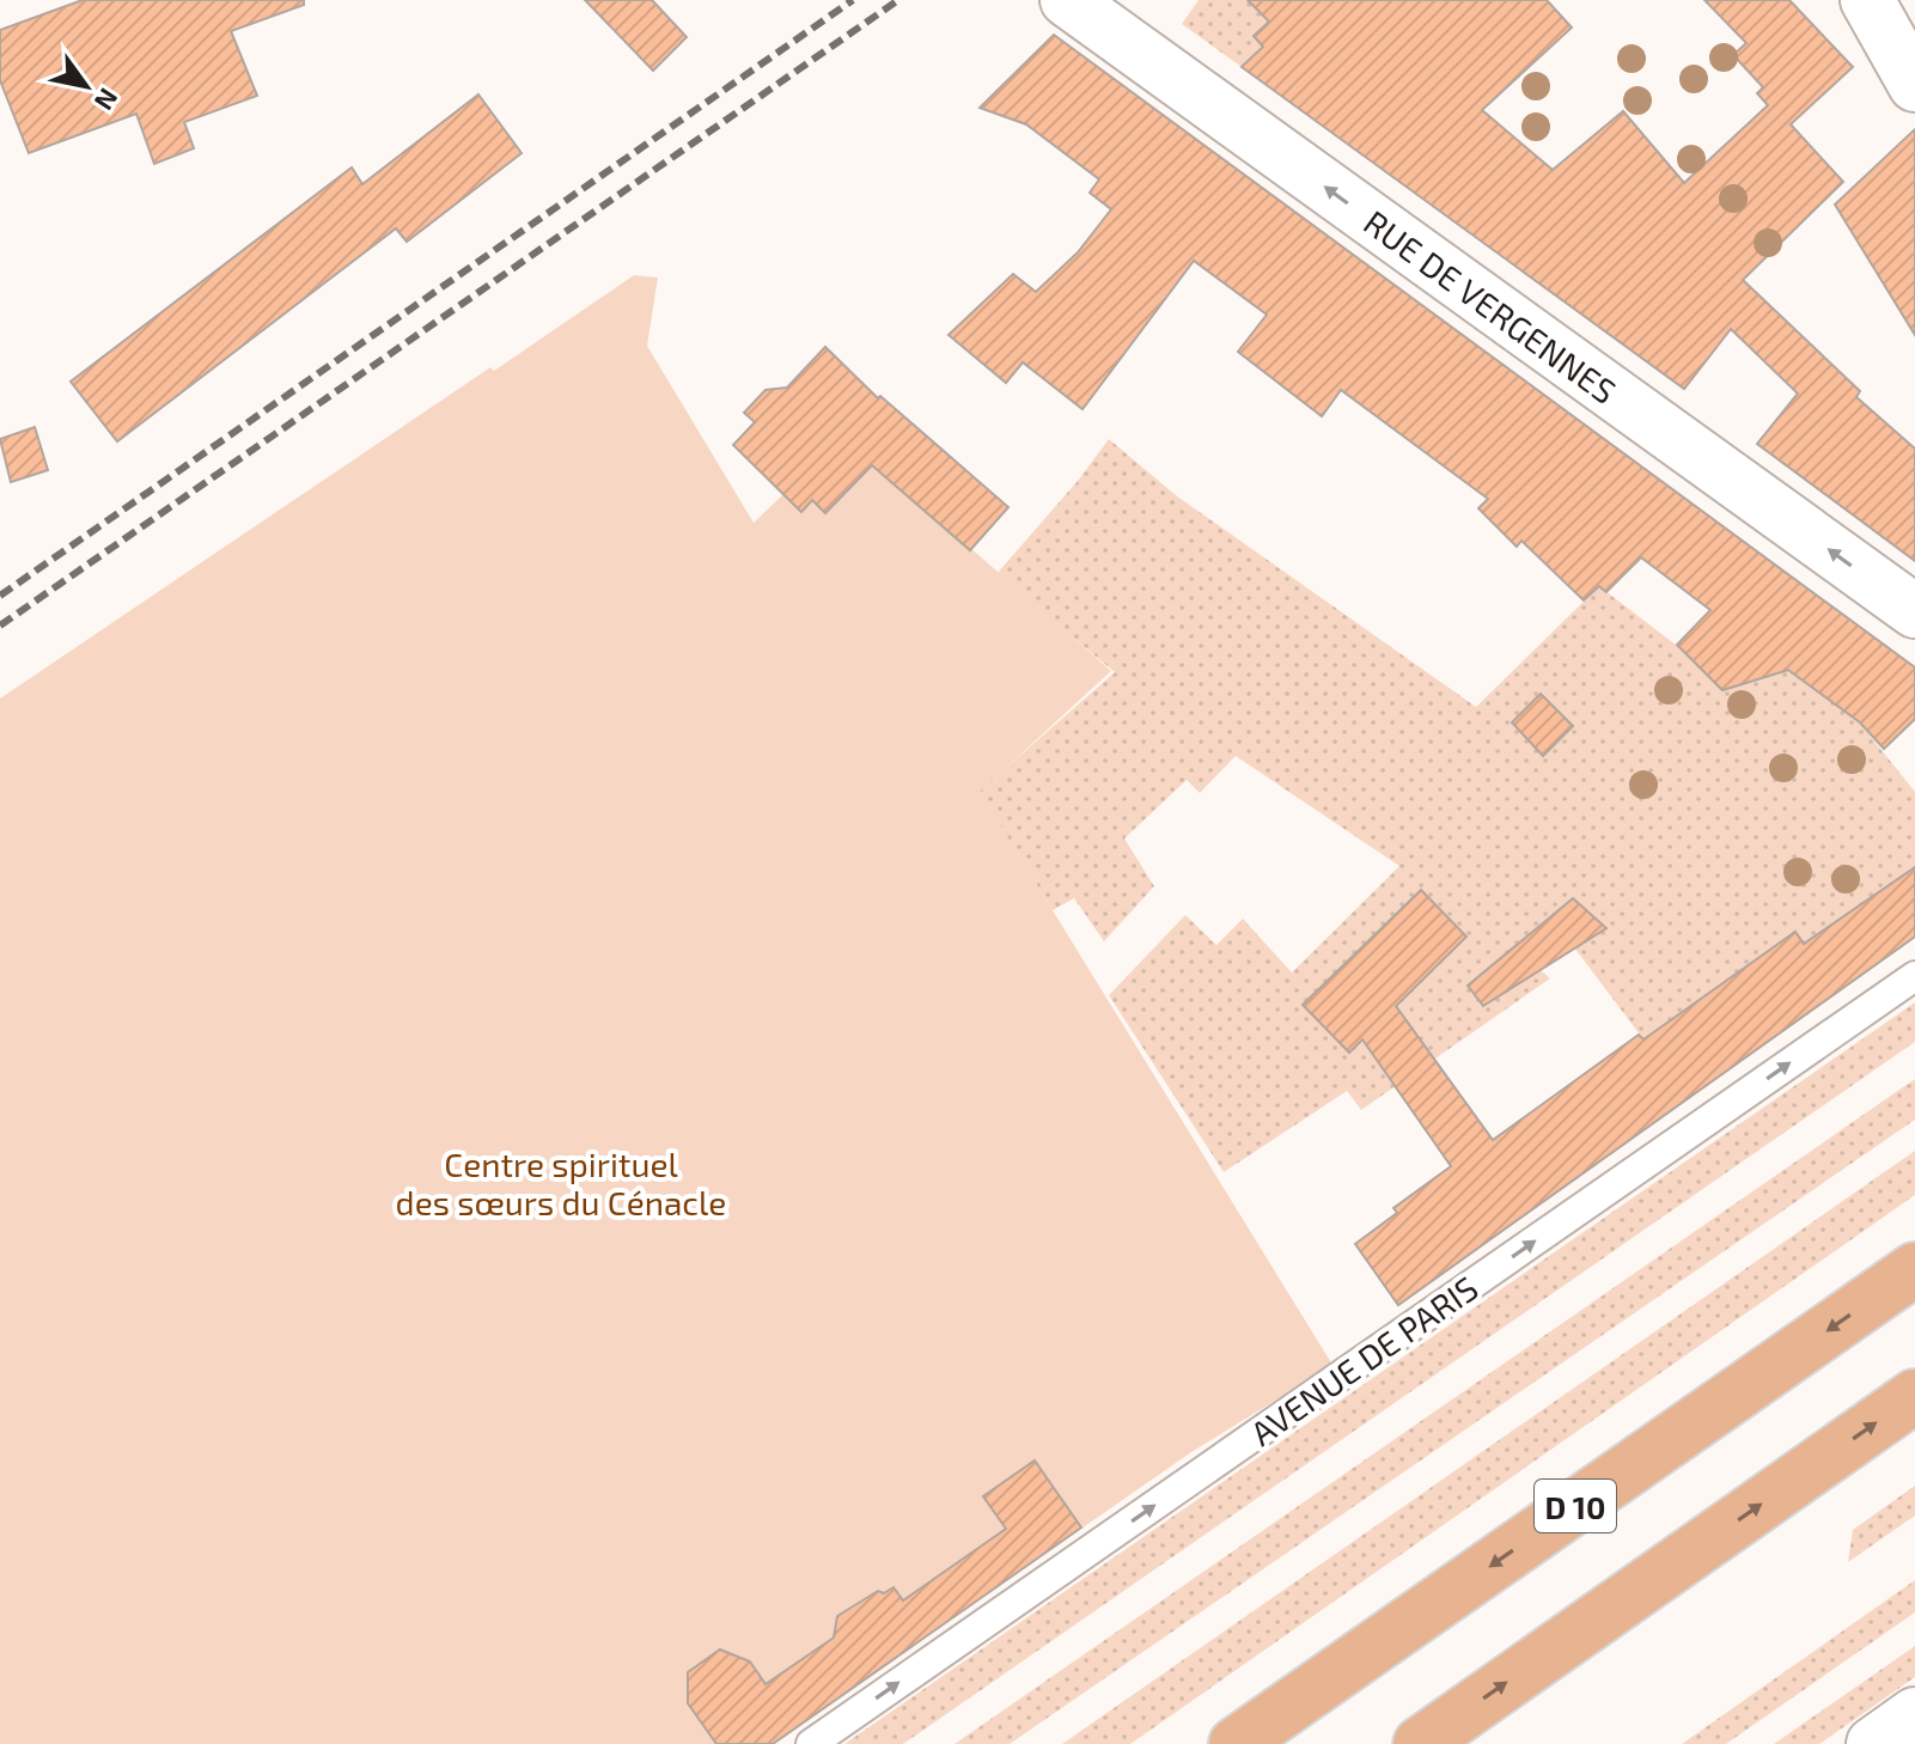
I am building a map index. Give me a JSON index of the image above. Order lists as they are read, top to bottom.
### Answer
{
  "streets": {
    "main road": ["D 10"],
    "street": ["RUE DE VERGENNES"],
    "lane": ["AVENUE DE PARIS"]
  },
  "one_way": ["RUE DE VERGENNES", "AVENUE DE PARIS"],
  "parks": ["Centre spirituel des sœurs du Cénacle"],
  "north": "bottom right"
}
